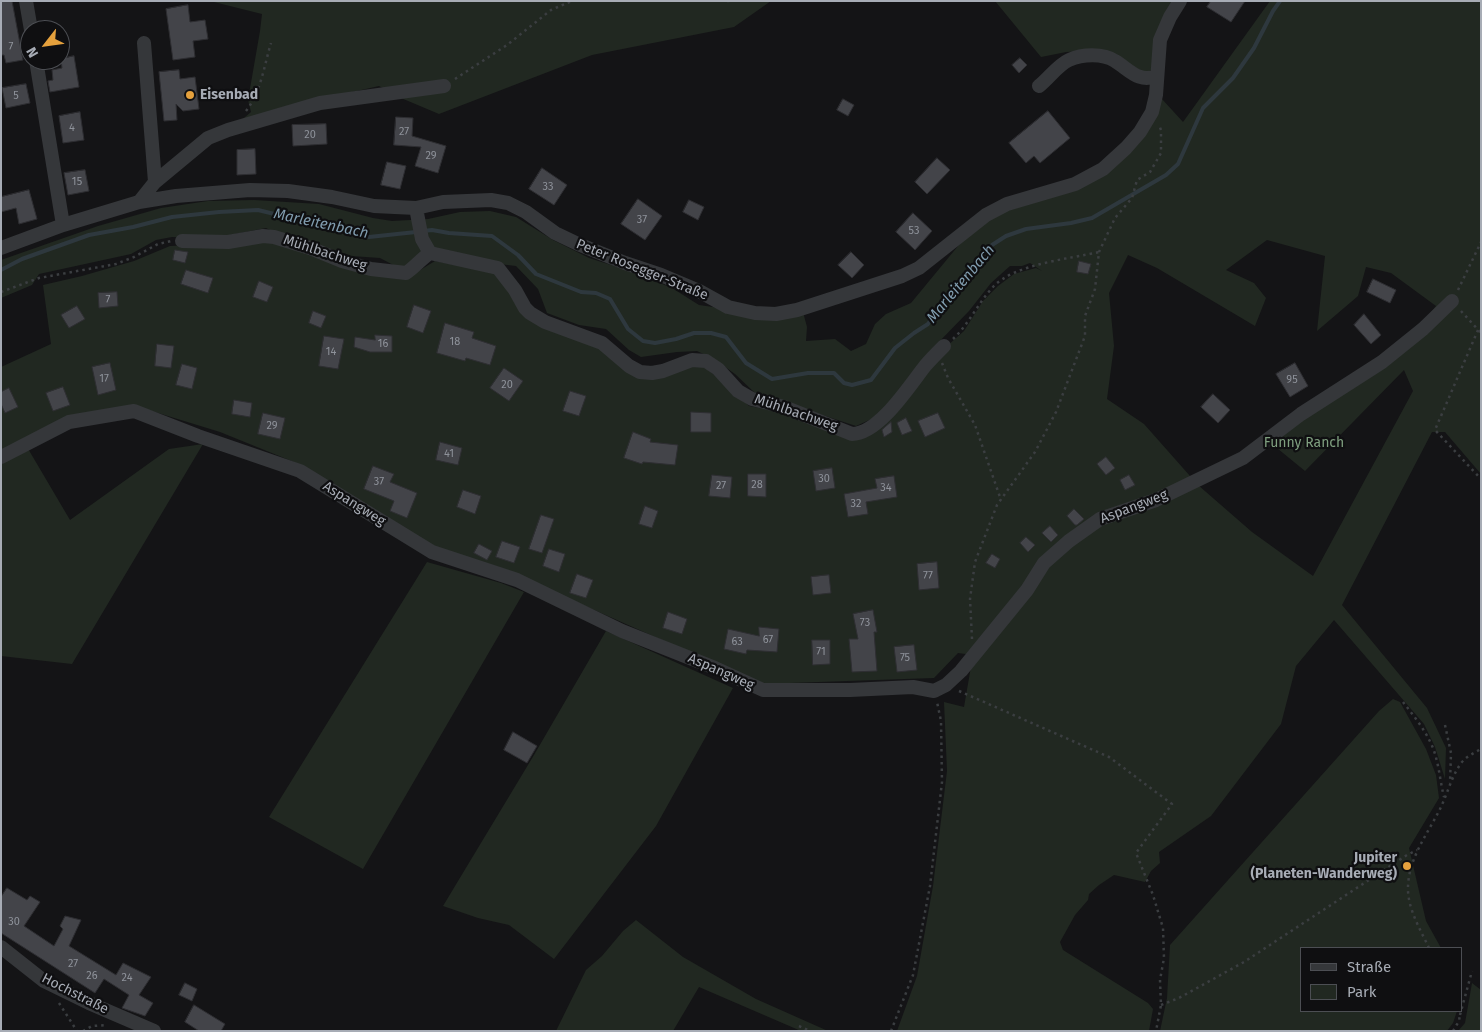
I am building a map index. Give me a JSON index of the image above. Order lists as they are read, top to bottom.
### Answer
{
  "streets": {
    "street": [
      "Mühlbachweg",
      "Peter Rosegger-Straße",
      "Aspangweg",
      "Hochstraße"
    ]
  },
  "water": ["Marleitenbach"],
  "parks": ["Funny Ranch"],
  "places": ["Eisenbad", "Jupiter (Planeten-Wanderweg)"],
  "house_numbers": [
    "7",
    "5",
    "4",
    "27",
    "20",
    "29",
    "15",
    "33",
    "37",
    "53",
    "7",
    "18",
    "16",
    "14",
    "17",
    "95",
    "20",
    "29",
    "41",
    "30",
    "37",
    "28",
    "27",
    "34",
    "32",
    "77",
    "73",
    "67",
    "63",
    "71",
    "75",
    "30",
    "27",
    "26",
    "24"
  ],
  "legend": ["Straße", "Park"],
  "north": "bottom left"
}
